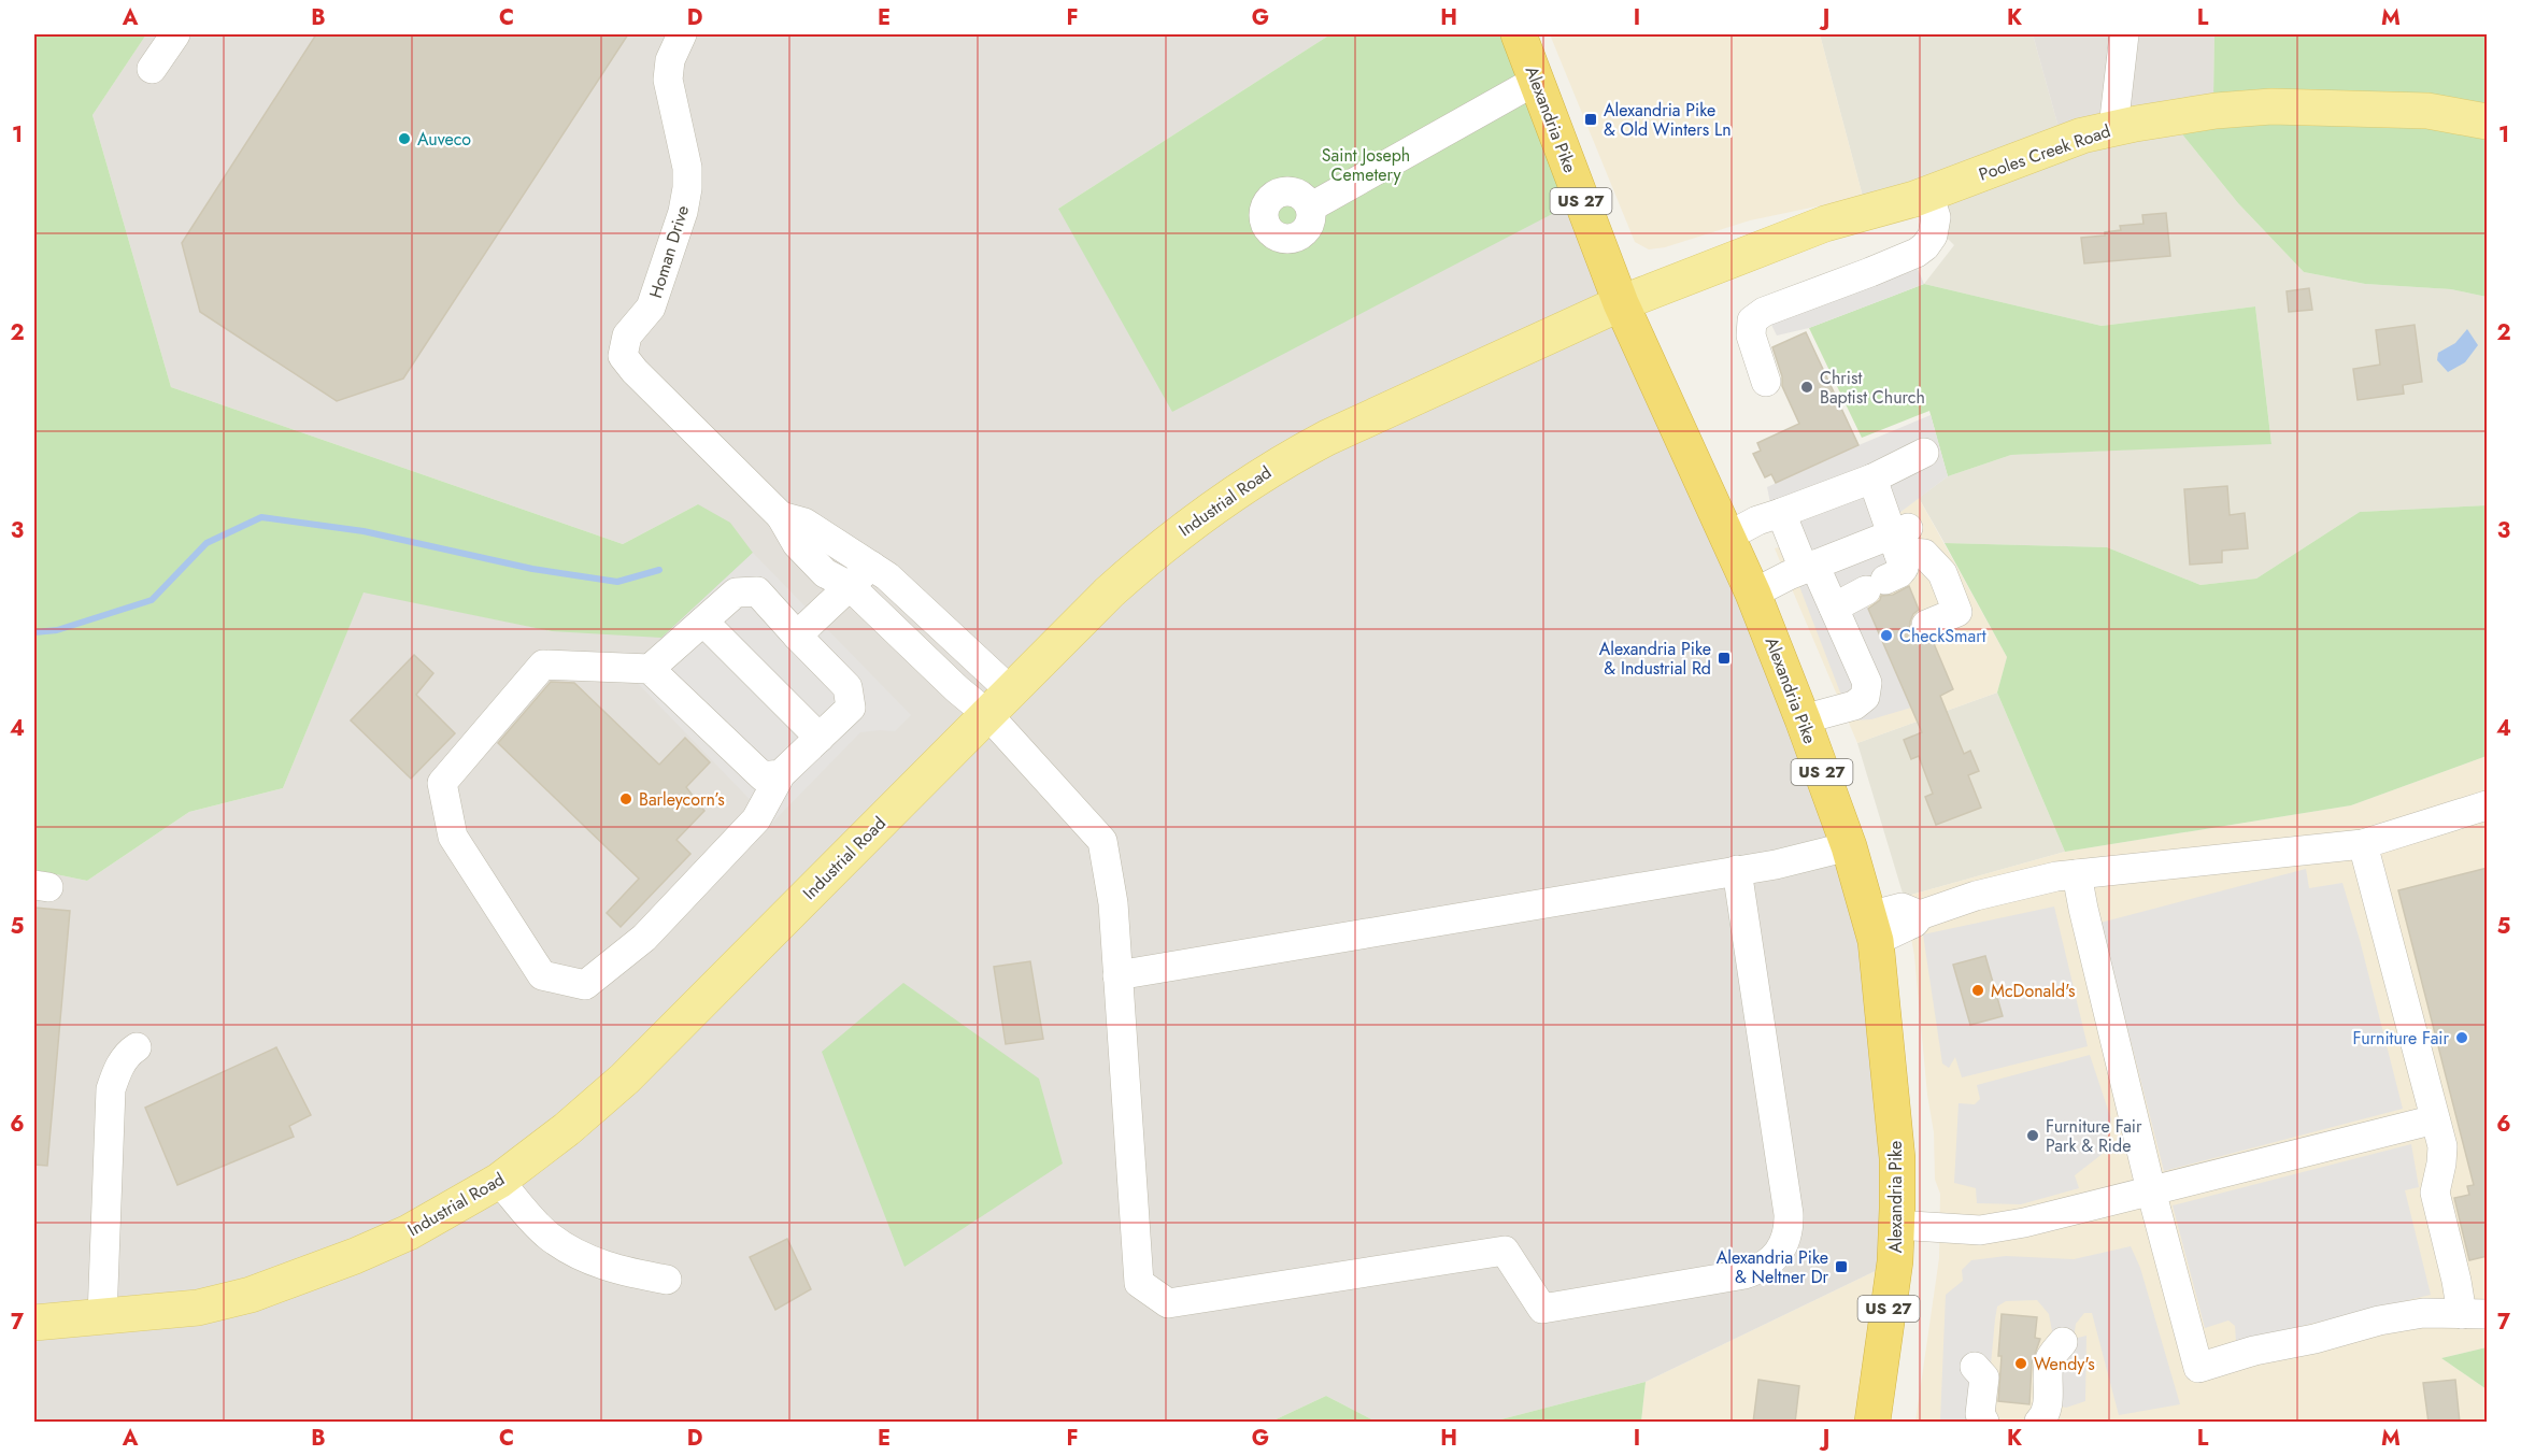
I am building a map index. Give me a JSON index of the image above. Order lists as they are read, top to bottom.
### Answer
{
  "streets": {
    "highway": ["Alexandria Pike", "US 27"],
    "main road": ["Pooles Creek Road", "Industrial Road"],
    "lane": ["Homan Drive"]
  },
  "crossings": [
    ["Alexandria Pike", "Pooles Creek Road"],
    ["Alexandria Pike", "Industrial Road"],
    ["Pooles Creek Road", "Industrial Road"],
    ["Homan Drive", "Industrial Road"]
  ],
  "parks": ["Saint Joseph Cemetery"],
  "places": {
    "transit": ["Alexandria Pike & Old Winters Ln", "Alexandria Pike & Industrial Rd", "Alexandria Pike & Neltner Dr"],
    "other": [
      "Auveco",
      "Christ Baptist Church",
      "CheckSmart",
      "Barleycorn’s",
      "McDonald's",
      "Furniture Fair",
      "Furniture Fair Park & Ride",
      "Wendy's"
    ]
  },
  "grid": {
    "columns": [
      "A",
      "B",
      "C",
      "D",
      "E",
      "F",
      "G",
      "H",
      "I",
      "J",
      "K",
      "L",
      "M"
    ],
    "rows": [
      "1",
      "2",
      "3",
      "4",
      "5",
      "6",
      "7"
    ]
  }
}
